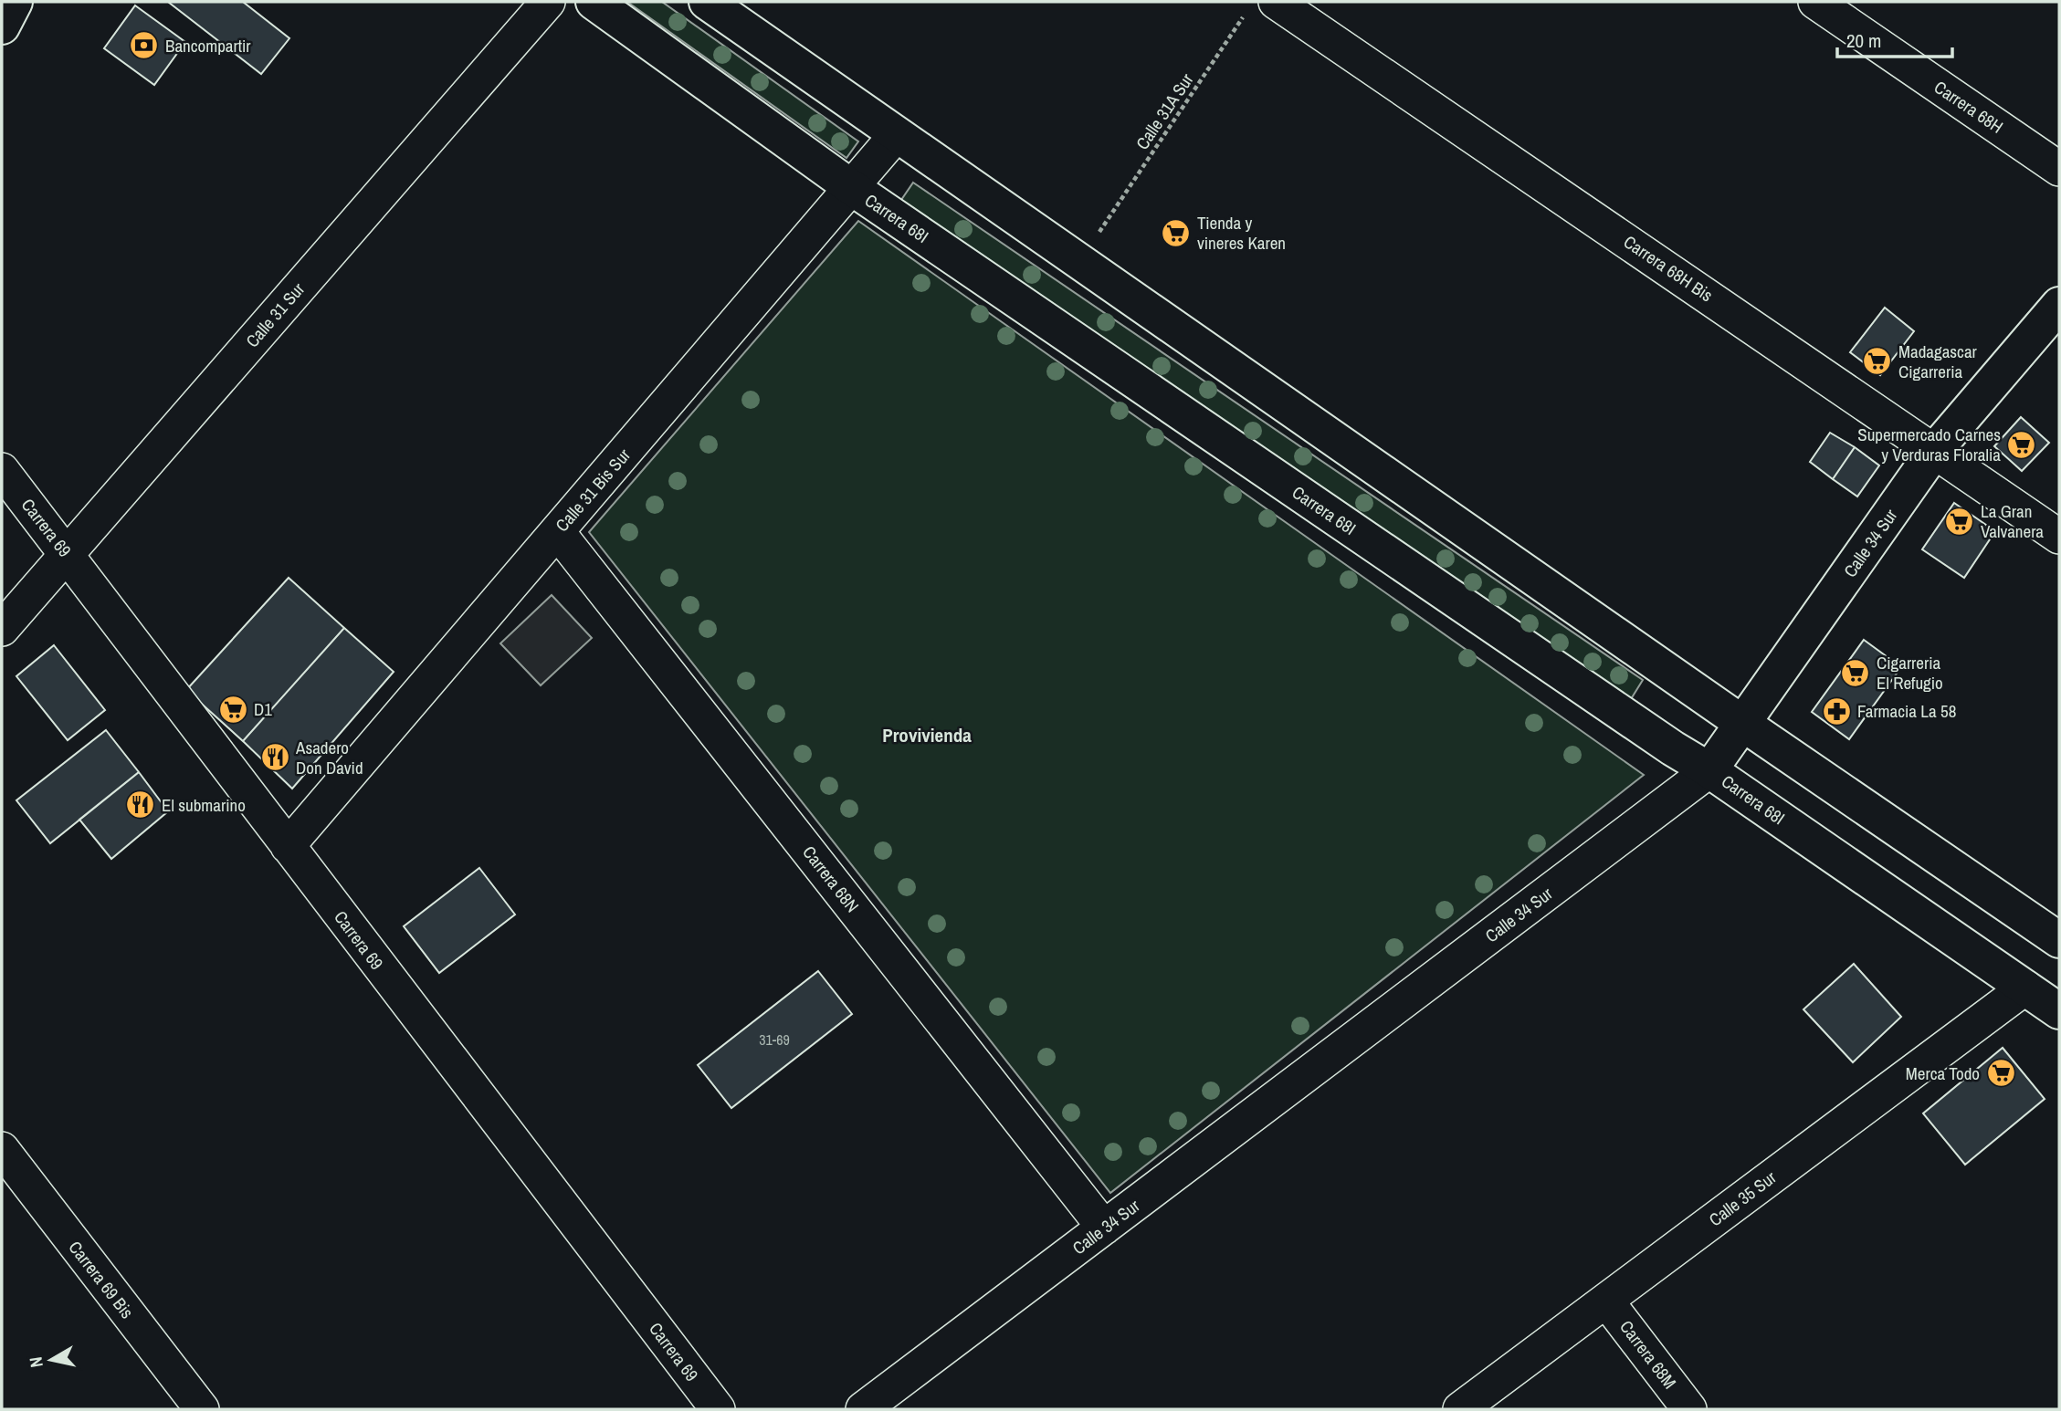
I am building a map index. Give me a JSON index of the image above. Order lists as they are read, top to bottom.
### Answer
{
  "streets": {
    "street": [
      "Carrera 68H",
      "Carrera 68I",
      "Carrera 68H Bis",
      "Calle 31 Sur",
      "Calle 31 Bis Sur",
      "Carrera 69",
      "Calle 34 Sur",
      "Carrera 68N",
      "Calle 35 Sur",
      "Carrera 69 Bis",
      "Carrera 68M"
    ],
    "path": ["Calle 31A Sur"]
  },
  "crossings": [
    ["Calle 31A Sur", "Carrera 68H Bis"],
    ["Carrera 68I", "Calle 31 Bis Sur"],
    ["Carrera 68I", "Calle 34 Sur"],
    ["Carrera 68I", "Calle 35 Sur"],
    ["Carrera 68H Bis", "Calle 34 Sur"],
    ["Calle 31 Sur", "Carrera 69"],
    ["Calle 31 Bis Sur", "Carrera 69"],
    ["Calle 31 Bis Sur", "Carrera 68N"],
    ["Calle 34 Sur", "Carrera 68N"],
    ["Calle 35 Sur", "Carrera 68M"]
  ],
  "districts": ["Provivienda"],
  "places": {
    "bank": ["Bancompartir"],
    "supermarket": [
      "Tienda y vineres Karen",
      "Madagascar Cigarreria",
      "Supermercado Carnes y Verduras Floralia",
      "La Gran Valvanera",
      "Cigarreria El Refugio",
      "D1",
      "Merca Todo"
    ],
    "pharmacy": ["Farmacia La 58"],
    "restaurant": ["Asadero Don David", "El submarino"]
  },
  "house_numbers": ["31-69"],
  "scale_bar": "20 m",
  "north": "left"
}
